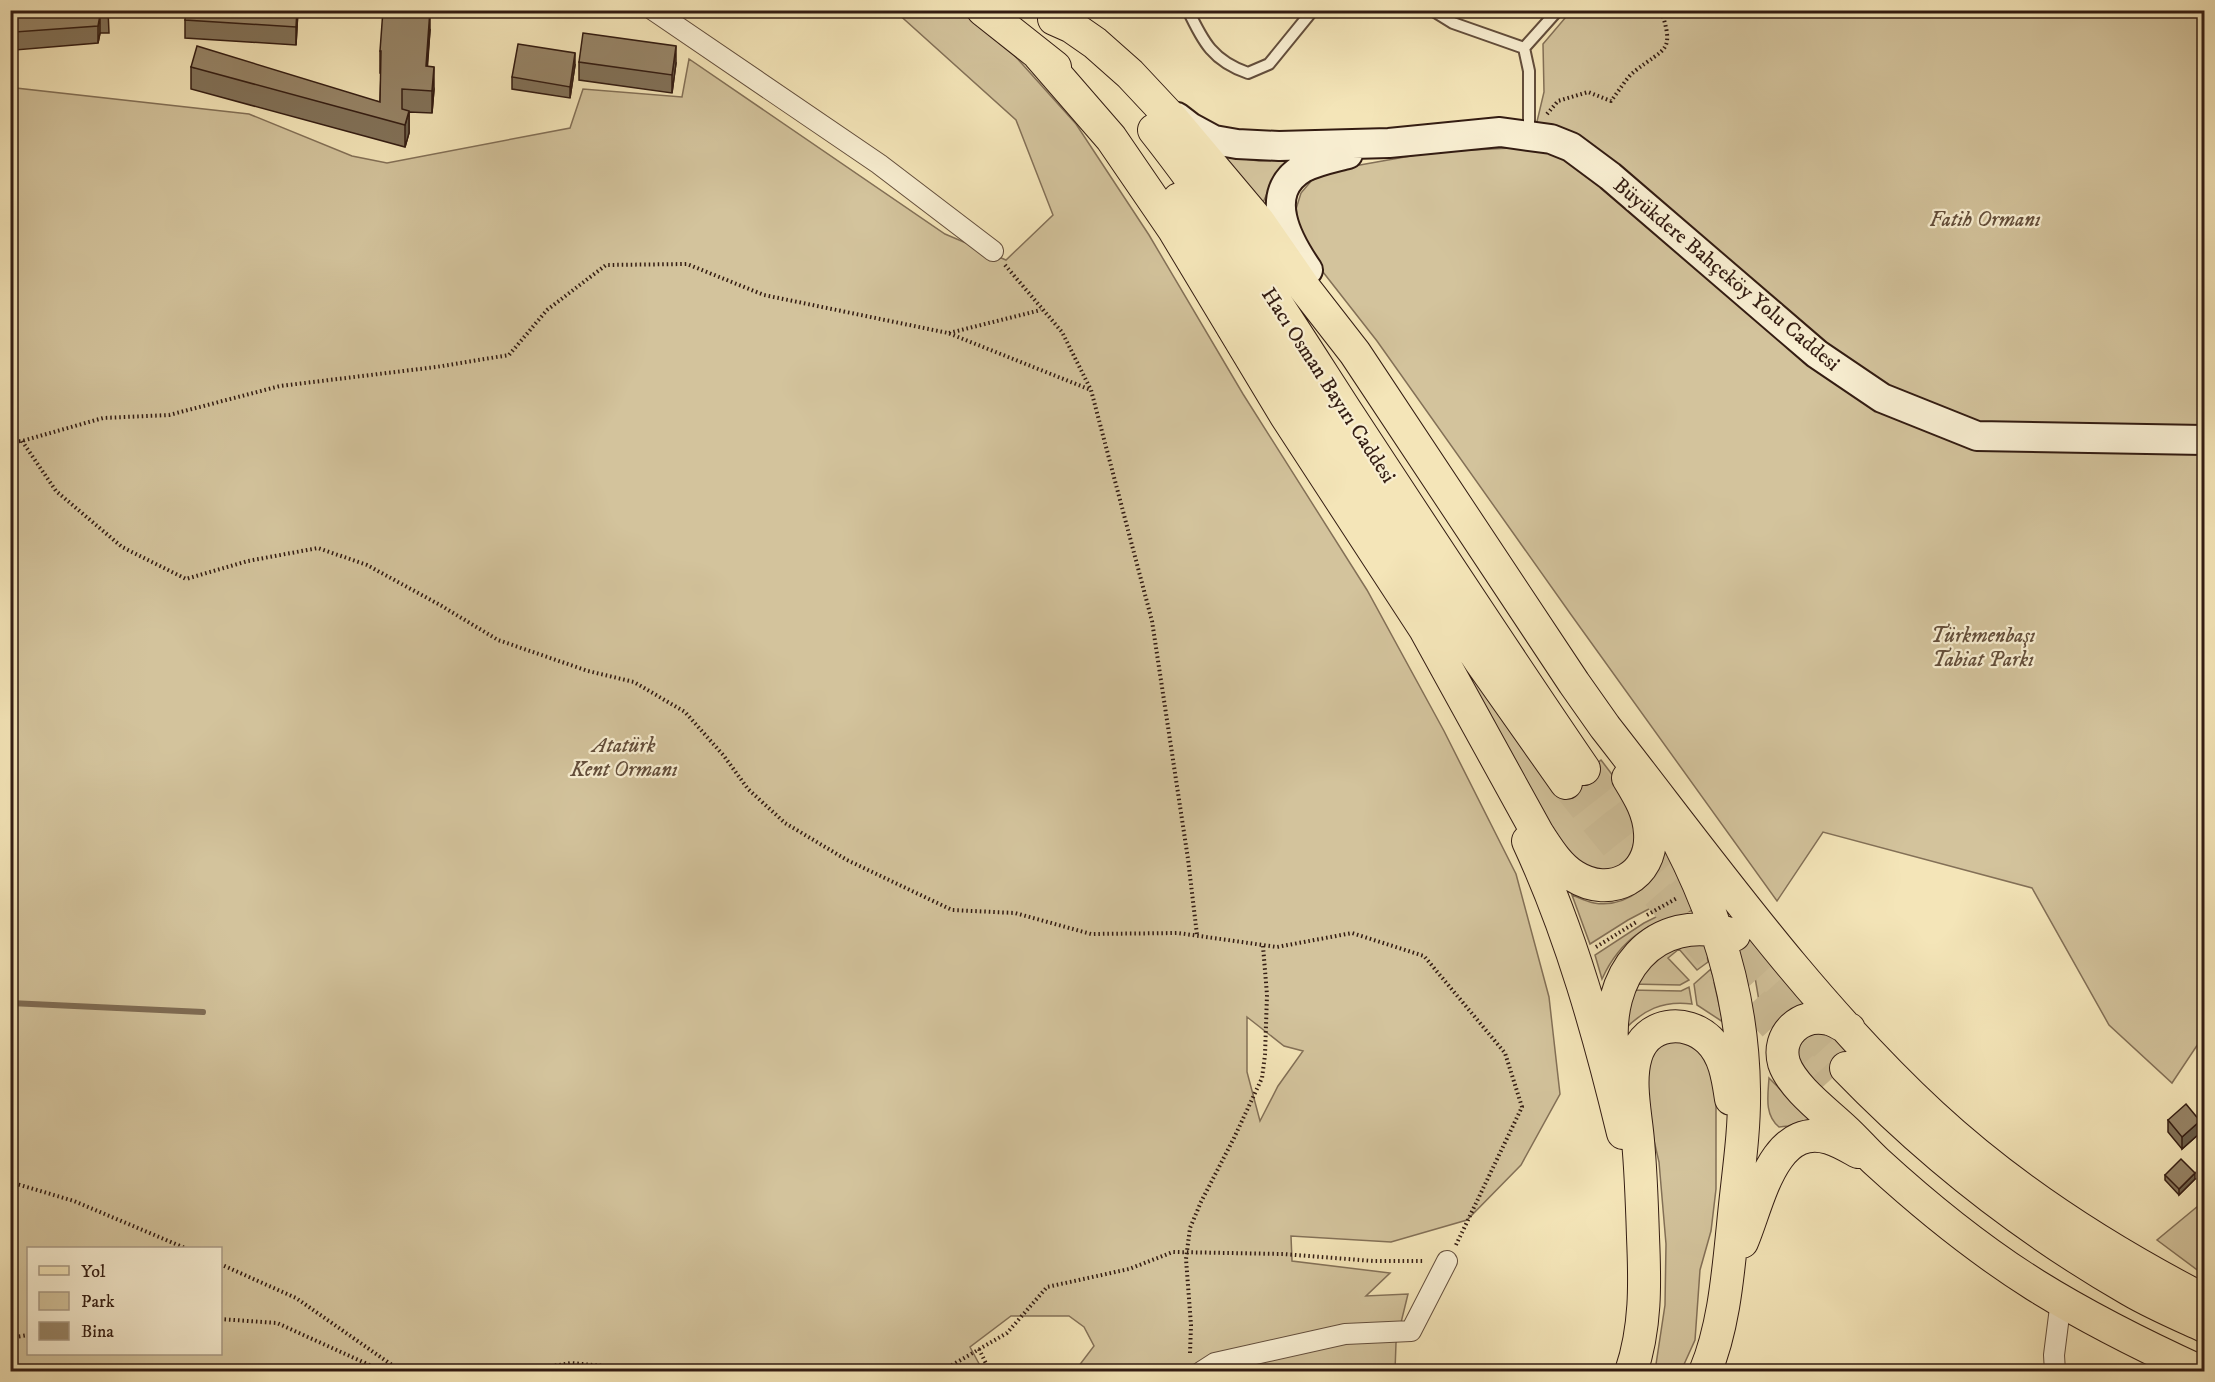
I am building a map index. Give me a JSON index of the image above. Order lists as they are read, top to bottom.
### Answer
{
  "streets": {
    "main road": ["Büyükdere Bahçeköy Yolu Caddesi", "Hacı Osman Bayırı Caddesi"]
  },
  "parks": ["Fatih Ormanı", "Türkmenbaşı Tabiat Parkı", "Atatürk Kent Ormanı"],
  "legend": ["Yol", "Park", "Bina"]
}
